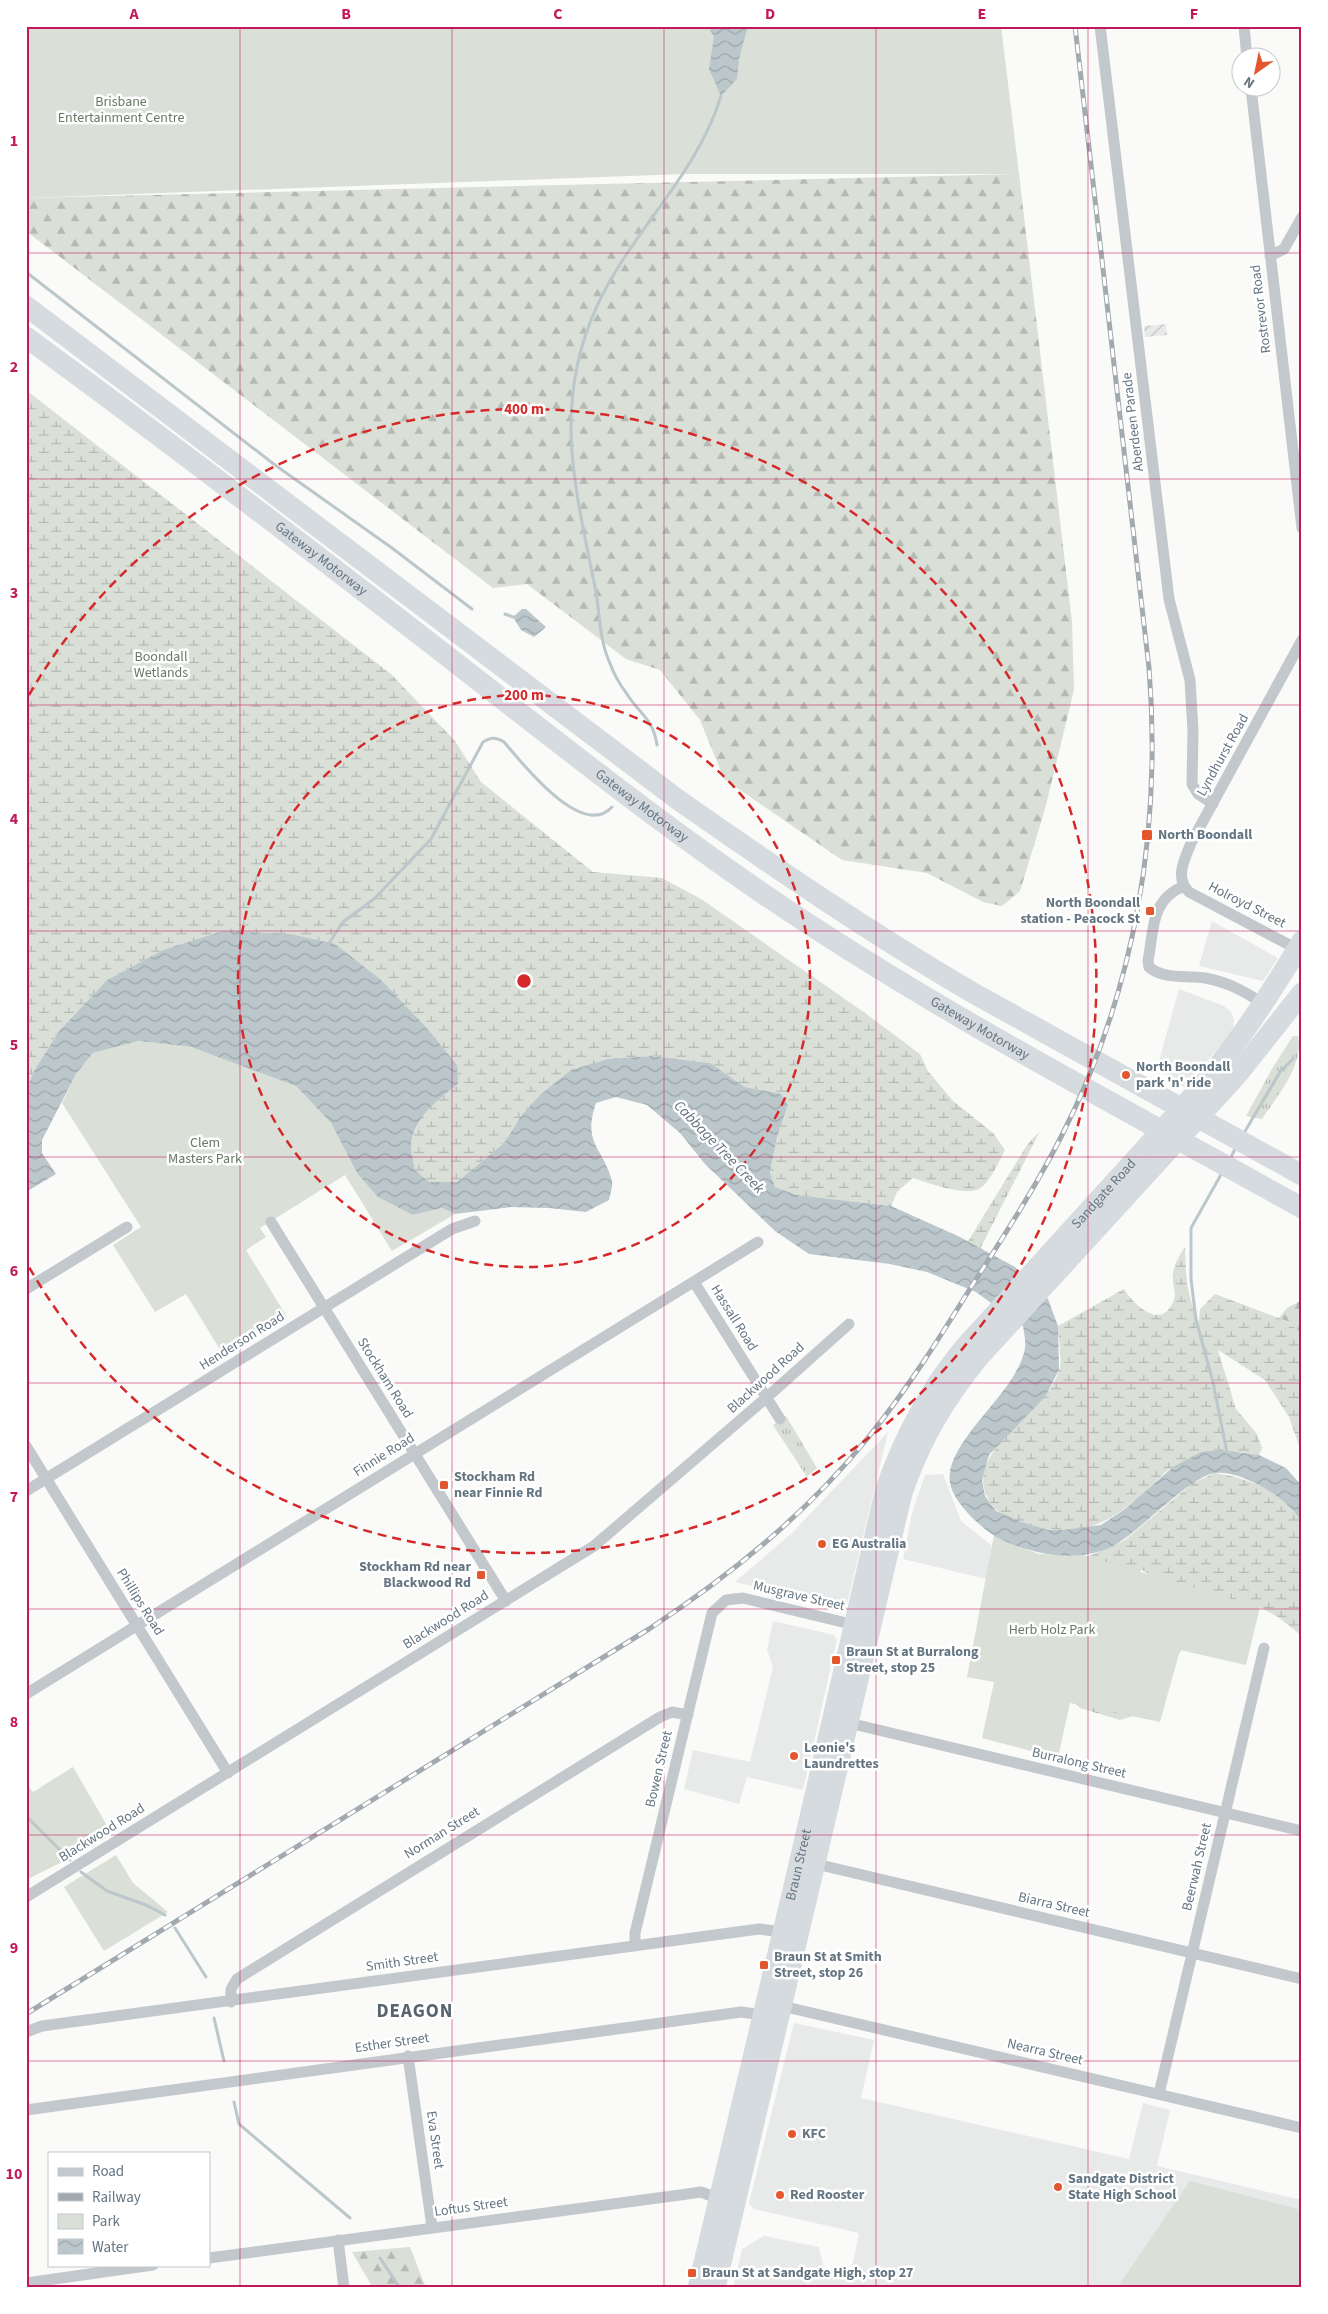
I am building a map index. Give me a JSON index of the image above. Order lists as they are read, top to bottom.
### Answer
{
  "streets": {
    "highway": ["Gateway Motorway", "Sandgate Road", "Braun Street"],
    "street": [
      "Rostrevor Road",
      "Aberdeen Parade",
      "Lyndhurst Road",
      "Holroyd Street",
      "Hassall Road",
      "Henderson Road",
      "Stockham Road",
      "Blackwood Road",
      "Finnie Road",
      "Musgrave Street",
      "Phillips Road",
      "Burralong Street",
      "Bowen Street",
      "Norman Street",
      "Beerwah Street",
      "Biarra Street",
      "Smith Street",
      "Esther Street",
      "Nearra Street",
      "Eva Street",
      "Loftus Street"
    ]
  },
  "crossings": [
    ["Aberdeen Parade", "Lyndhurst Road"],
    ["Lyndhurst Road", "Holroyd Street"],
    ["Holroyd Street", "Sandgate Road"],
    ["Sandgate Road", "Braun Street"],
    ["Hassall Road", "Blackwood Road"],
    ["Hassall Road", "Finnie Road"],
    ["Henderson Road", "Stockham Road"],
    ["Henderson Road", "Phillips Road"],
    ["Stockham Road", "Blackwood Road"],
    ["Stockham Road", "Finnie Road"],
    ["Blackwood Road", "Phillips Road"],
    ["Finnie Road", "Phillips Road"],
    ["Musgrave Street", "Bowen Street"],
    ["Musgrave Street", "Braun Street"],
    ["Burralong Street", "Braun Street"],
    ["Burralong Street", "Beerwah Street"],
    ["Bowen Street", "Norman Street"],
    ["Bowen Street", "Smith Street"],
    ["Norman Street", "Smith Street"],
    ["Braun Street", "Biarra Street"],
    ["Braun Street", "Smith Street"],
    ["Braun Street", "Esther Street"],
    ["Braun Street", "Nearra Street"],
    ["Braun Street", "Loftus Street"],
    ["Beerwah Street", "Biarra Street"],
    ["Beerwah Street", "Nearra Street"],
    ["Esther Street", "Eva Street"],
    ["Eva Street", "Loftus Street"]
  ],
  "districts": ["DEAGON"],
  "water": ["Cabbage Tree Creek"],
  "parks": [
    "Brisbane Entertainment Centre",
    "Boondall Wetlands",
    "Clem Masters Park",
    "Herb Holz Park"
  ],
  "places": {
    "transit": [
      "North Boondall",
      "North Boondall station - Peacock St",
      "Stockham Rd near Finnie Rd",
      "Stockham Rd near Blackwood Rd",
      "Braun St at Burralong Street, stop 25",
      "Braun St at Smith Street, stop 26",
      "Braun St at Sandgate High, stop 27"
    ],
    "other": [
      "North Boondall park 'n' ride",
      "EG Australia",
      "Leonie's Laundrettes",
      "KFC",
      "Sandgate District State High School",
      "Red Rooster"
    ]
  },
  "legend": [
    "Road",
    "Railway",
    "Park",
    "Water"
  ],
  "north": "bottom left",
  "grid": {
    "columns": [
      "A",
      "B",
      "C",
      "D",
      "E",
      "F"
    ],
    "rows": [
      "1",
      "2",
      "3",
      "4",
      "5",
      "6",
      "7",
      "8",
      "9",
      "10"
    ]
  },
  "rings": ["400 m", "200 m"]
}
